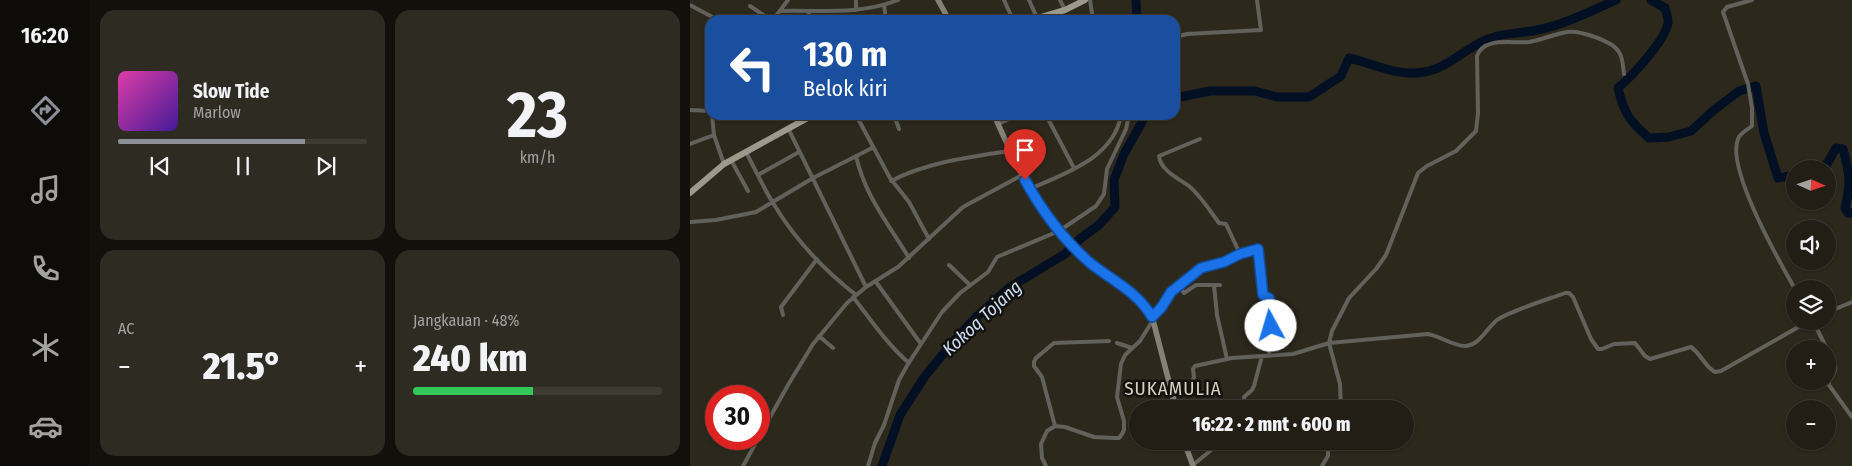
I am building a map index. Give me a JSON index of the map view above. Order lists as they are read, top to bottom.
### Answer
{
  "districts": ["SUKAMULIA"],
  "water": ["Kokoq Tojang"],
  "north": "right",
  "page": {
    "tabs": "16:20",
    "tile": [
      ["23", "km/h"],
      "AC",
      ["Jangkauan · 48%", "240 km"]
    ],
    "turn": ["130 m", "Belok kiri"],
    "song": ["Slow Tide", "Marlow"],
    "map_buttons": ["+", "−"],
    "heat": ["−", "21.5°", "+"],
    "limit": "30",
    "trip": "16:22 · 2 mnt · 600 m"
  }
}
